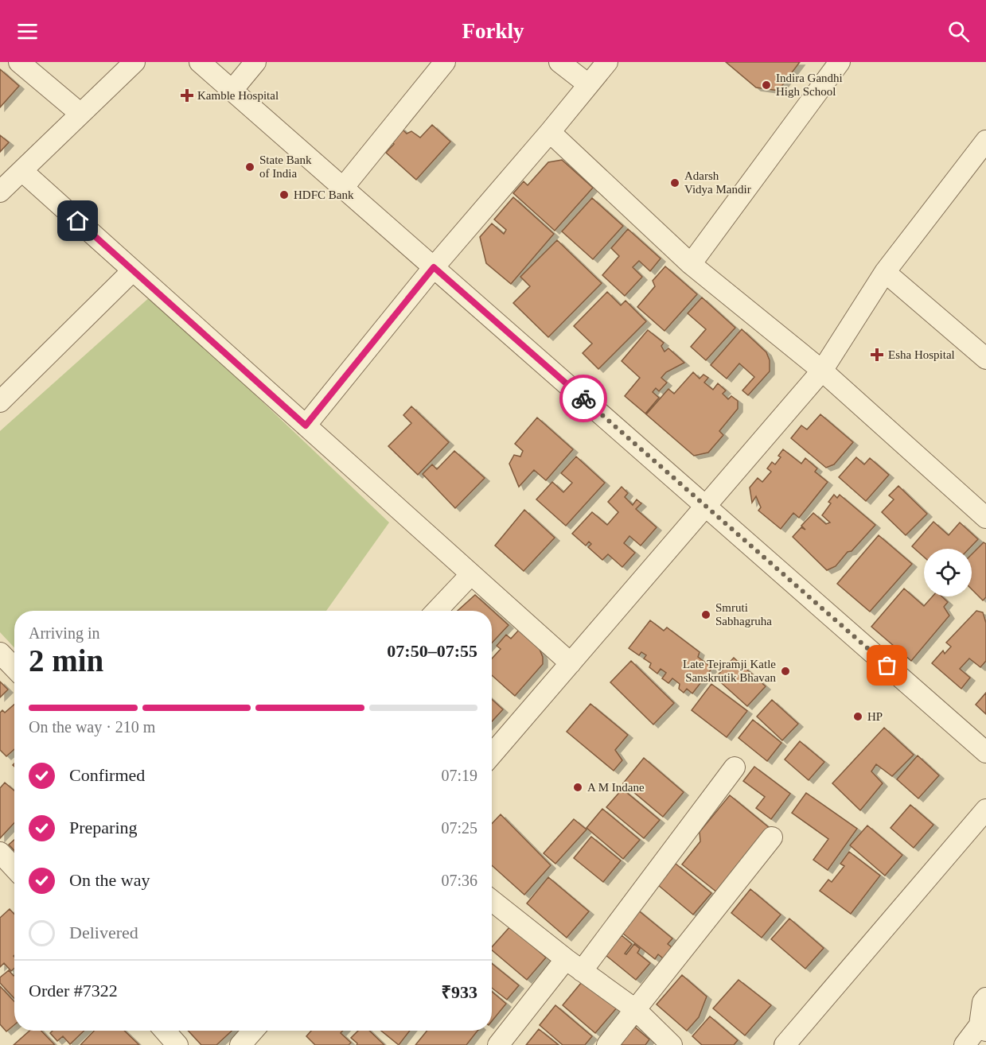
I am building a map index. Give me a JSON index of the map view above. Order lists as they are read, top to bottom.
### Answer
{
  "places": {
    "other": [
      "Indira Gandhi High School",
      "State Bank of India",
      "Adarsh Vidya Mandir",
      "HDFC Bank",
      "Smruti Sabhagruha",
      "Late Tejramji Katle Sanskrutik Bhavan",
      "HP",
      "A M Indane"
    ],
    "health": ["Kamble Hospital", "Esha Hospital"]
  },
  "page": {
    "header": "Forkly",
    "heading": ["2 min", "Arriving in", "07:50–07:55"],
    "panel": ["Order #7322", "₹933"],
    "bar": "On the way · 210 m",
    "list": [
      ["Confirmed", "07:19"],
      ["Preparing", "07:25"],
      ["On the way", "07:36"],
      "Delivered"
    ]
  }
}
